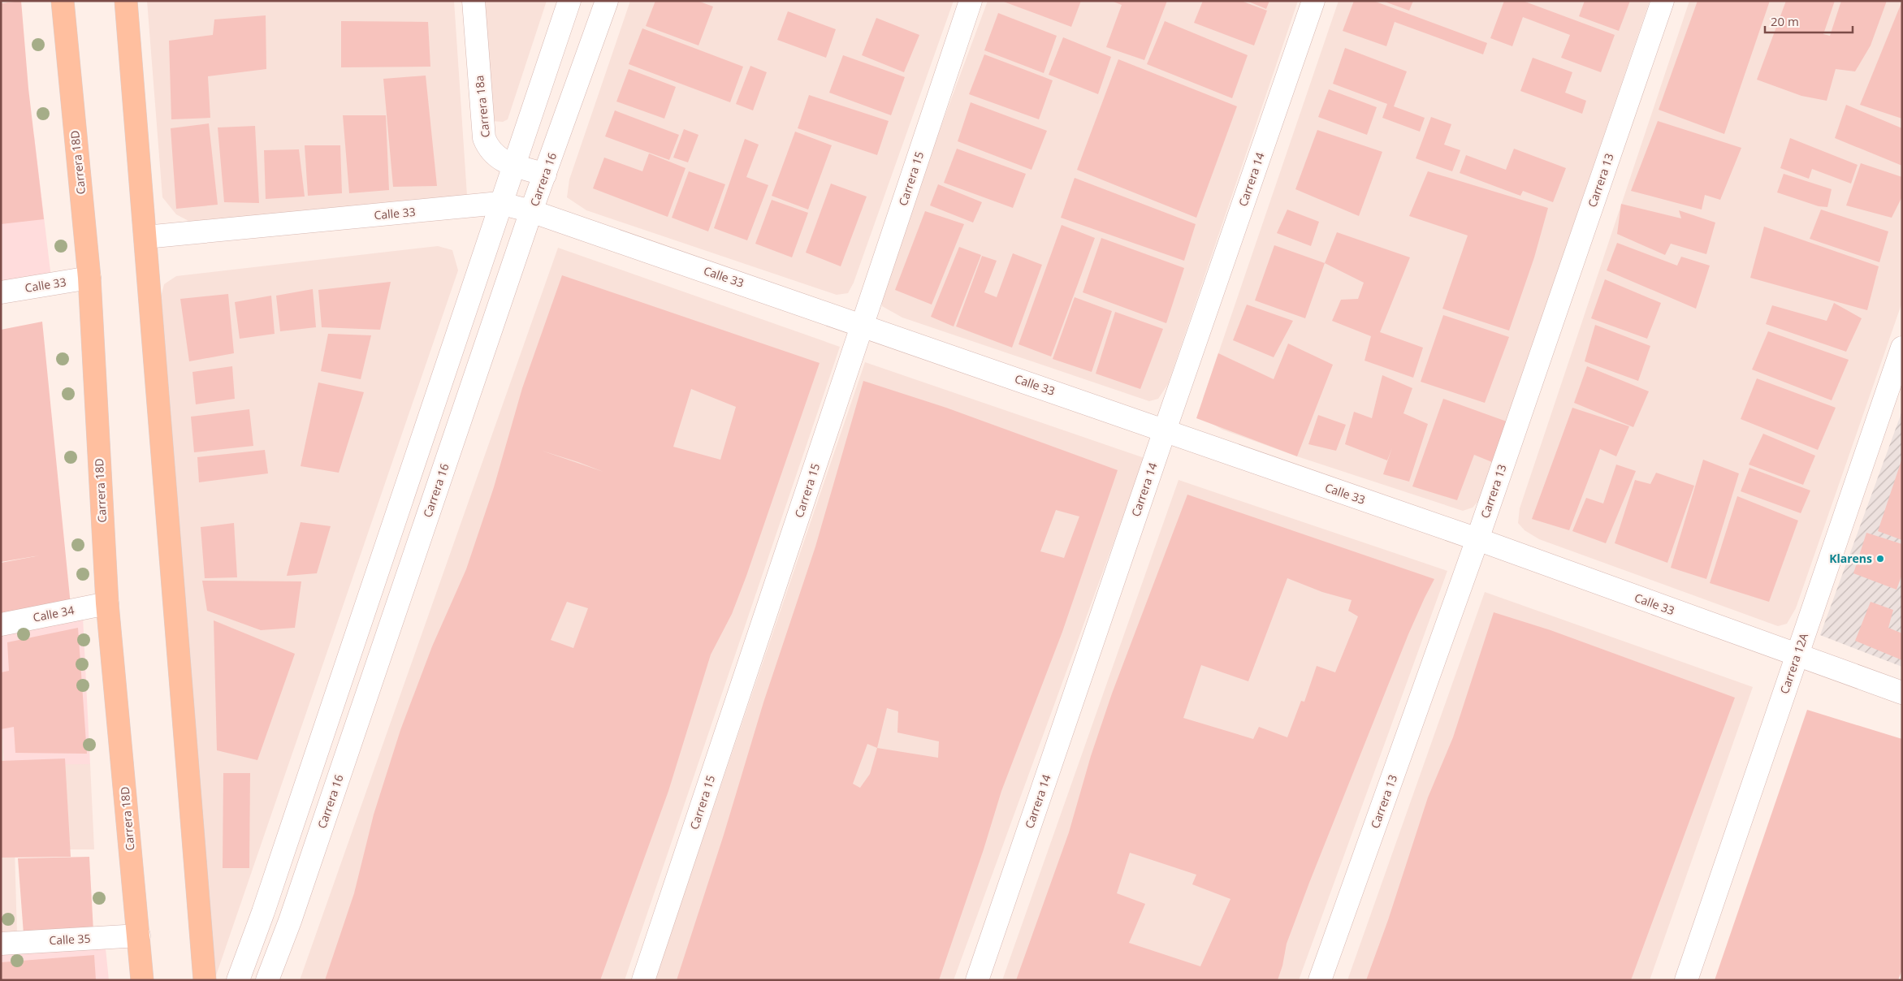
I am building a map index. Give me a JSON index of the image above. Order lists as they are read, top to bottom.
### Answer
{
  "streets": {
    "main road": ["Carrera 18D"],
    "street": [
      "Carrera 18a",
      "Carrera 15",
      "Carrera 16",
      "Carrera 14",
      "Carrera 13",
      "Calle 33",
      "Calle 34",
      "Carrera 12A",
      "Calle 35"
    ]
  },
  "crossings": [
    ["Carrera 18a", "Carrera 16"],
    ["Carrera 18D", "Calle 33"],
    ["Carrera 18D", "Calle 34"],
    ["Carrera 18D", "Calle 35"],
    ["Carrera 15", "Calle 33"],
    ["Carrera 16", "Calle 33"],
    ["Carrera 14", "Calle 33"],
    ["Carrera 13", "Calle 33"],
    ["Calle 33", "Carrera 12A"]
  ],
  "places": ["Klarens"],
  "scale_bar": "20 m"
}
